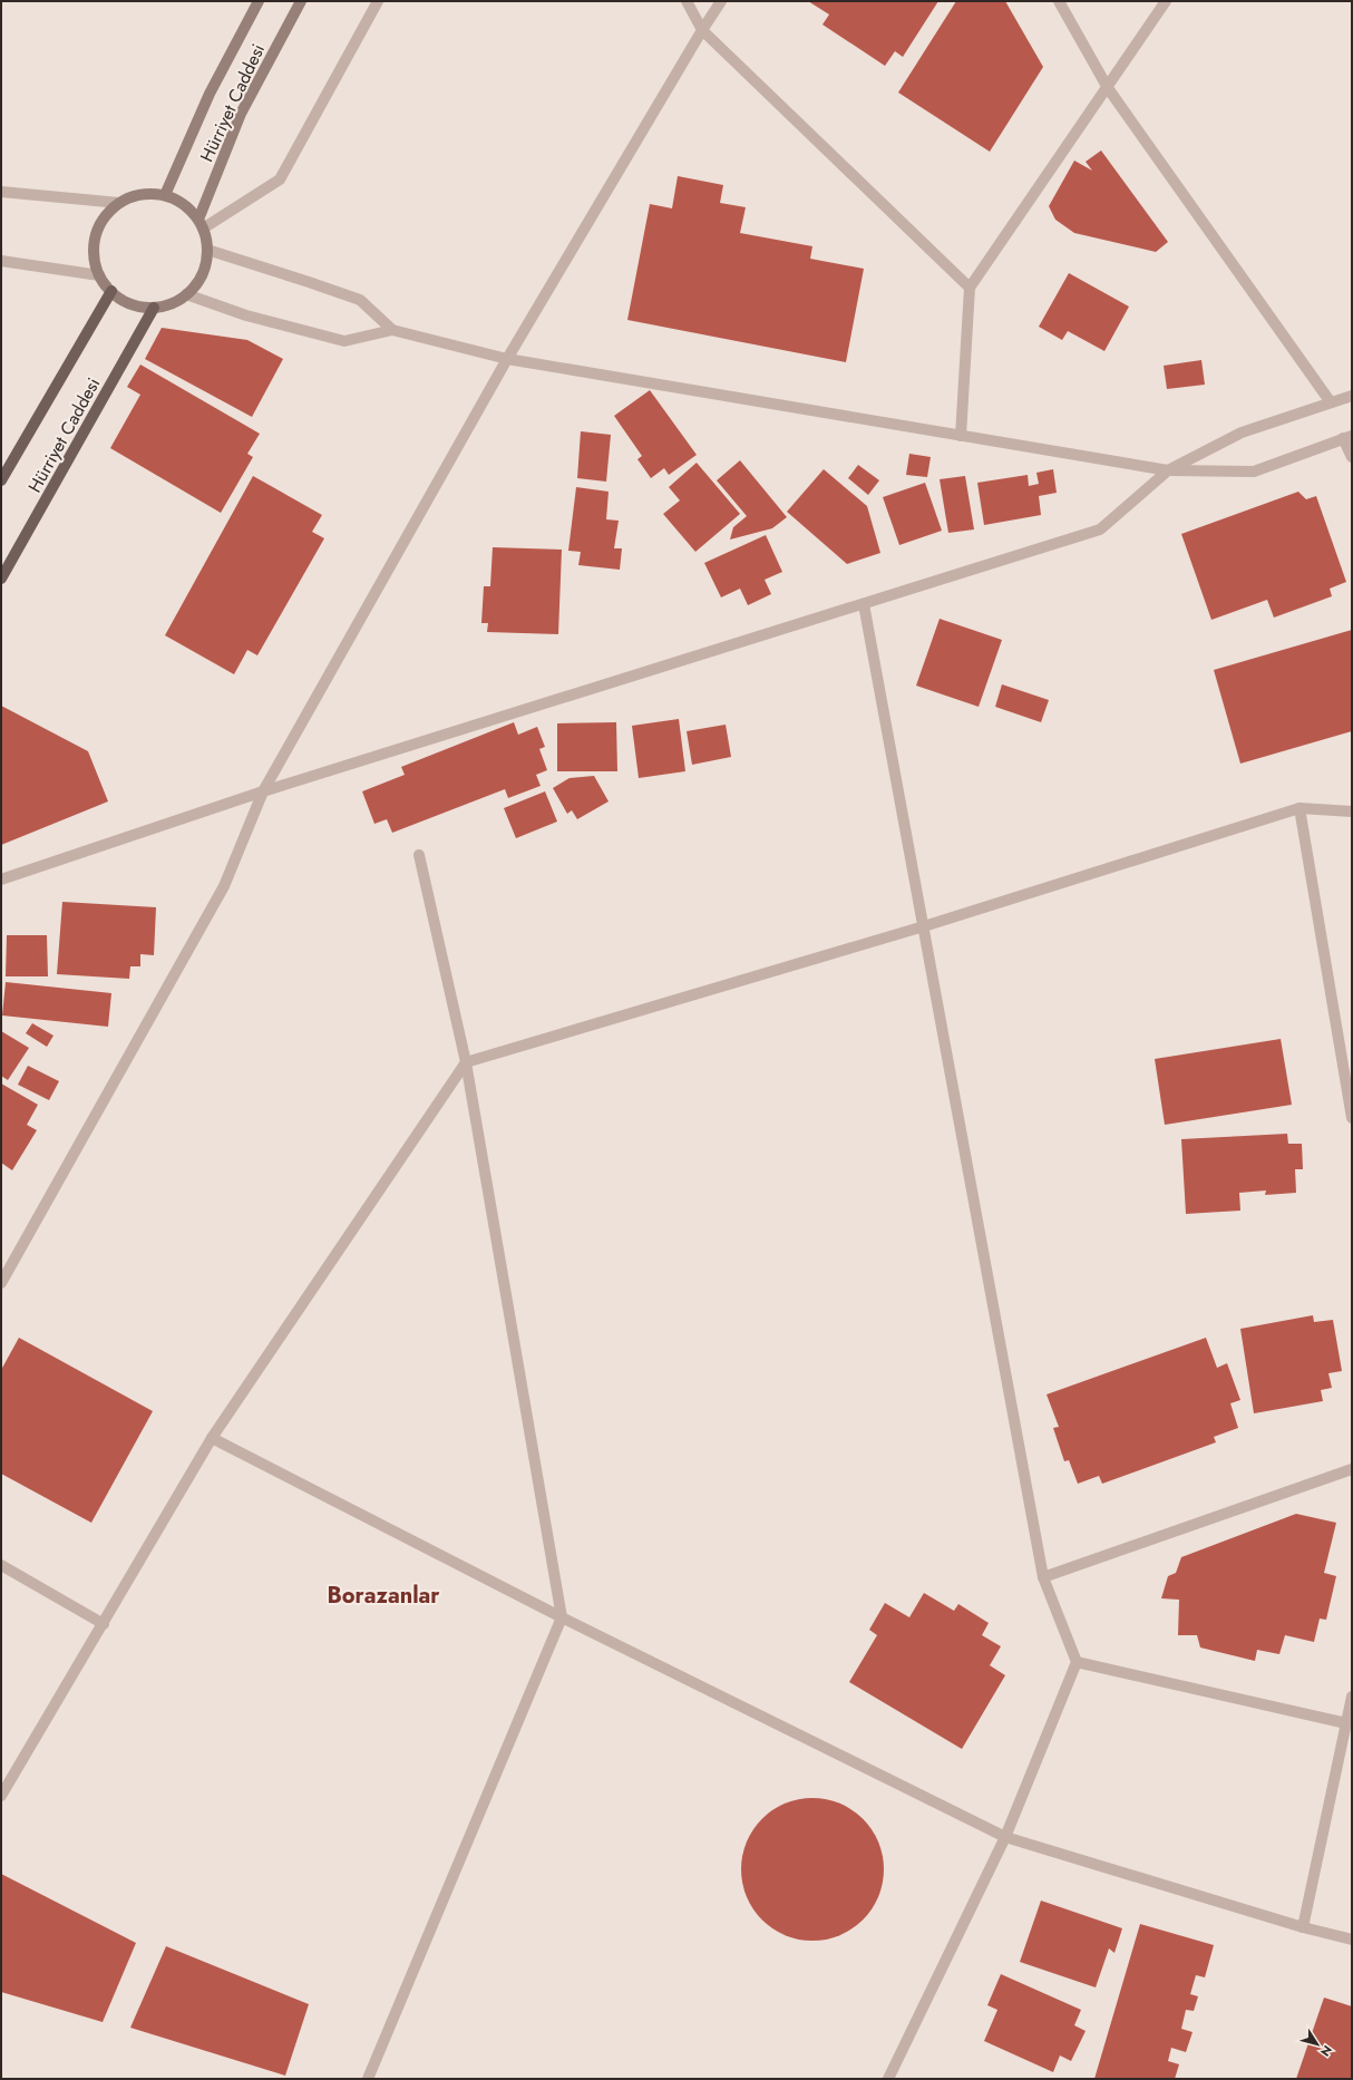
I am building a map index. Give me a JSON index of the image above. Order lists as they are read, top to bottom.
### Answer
{
  "streets": {
    "main road": ["Hürriyet Caddesi"]
  },
  "districts": ["Borazanlar"],
  "north": "bottom right"
}
